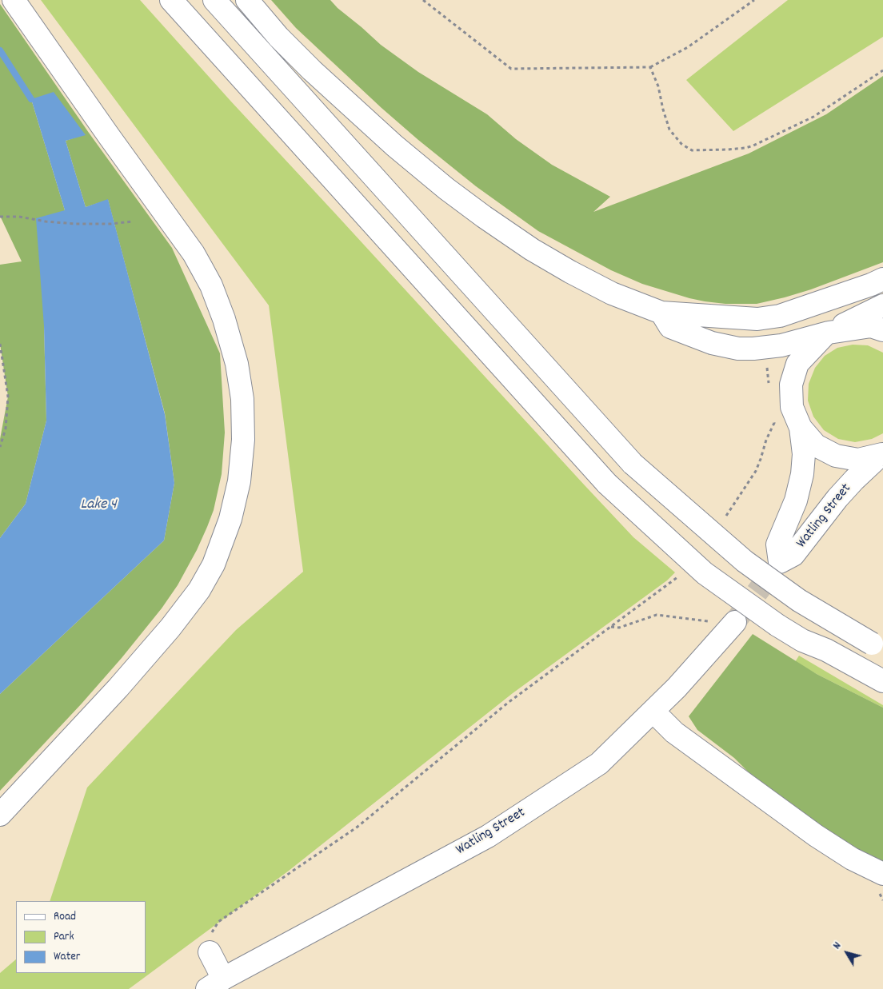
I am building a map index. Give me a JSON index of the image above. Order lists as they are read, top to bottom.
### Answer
{
  "streets": {
    "main road": ["Watling Street"]
  },
  "water": ["Lake 4"],
  "legend": ["Road", "Park", "Water"],
  "north": "top left"
}
